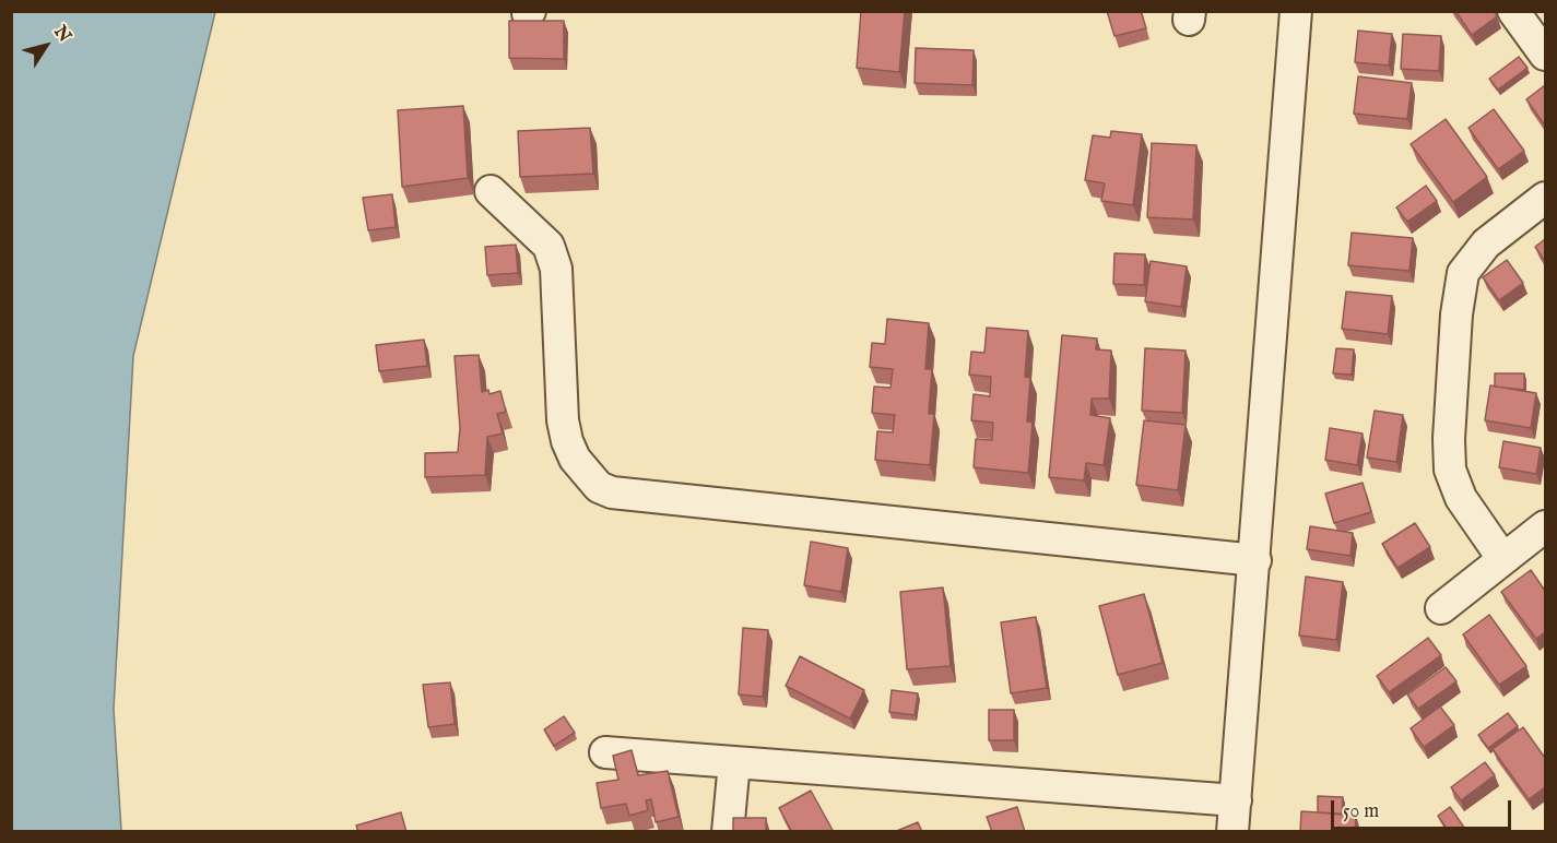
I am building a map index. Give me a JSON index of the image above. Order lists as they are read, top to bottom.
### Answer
{
  "scale_bar": "50 m",
  "north": "top right"
}
